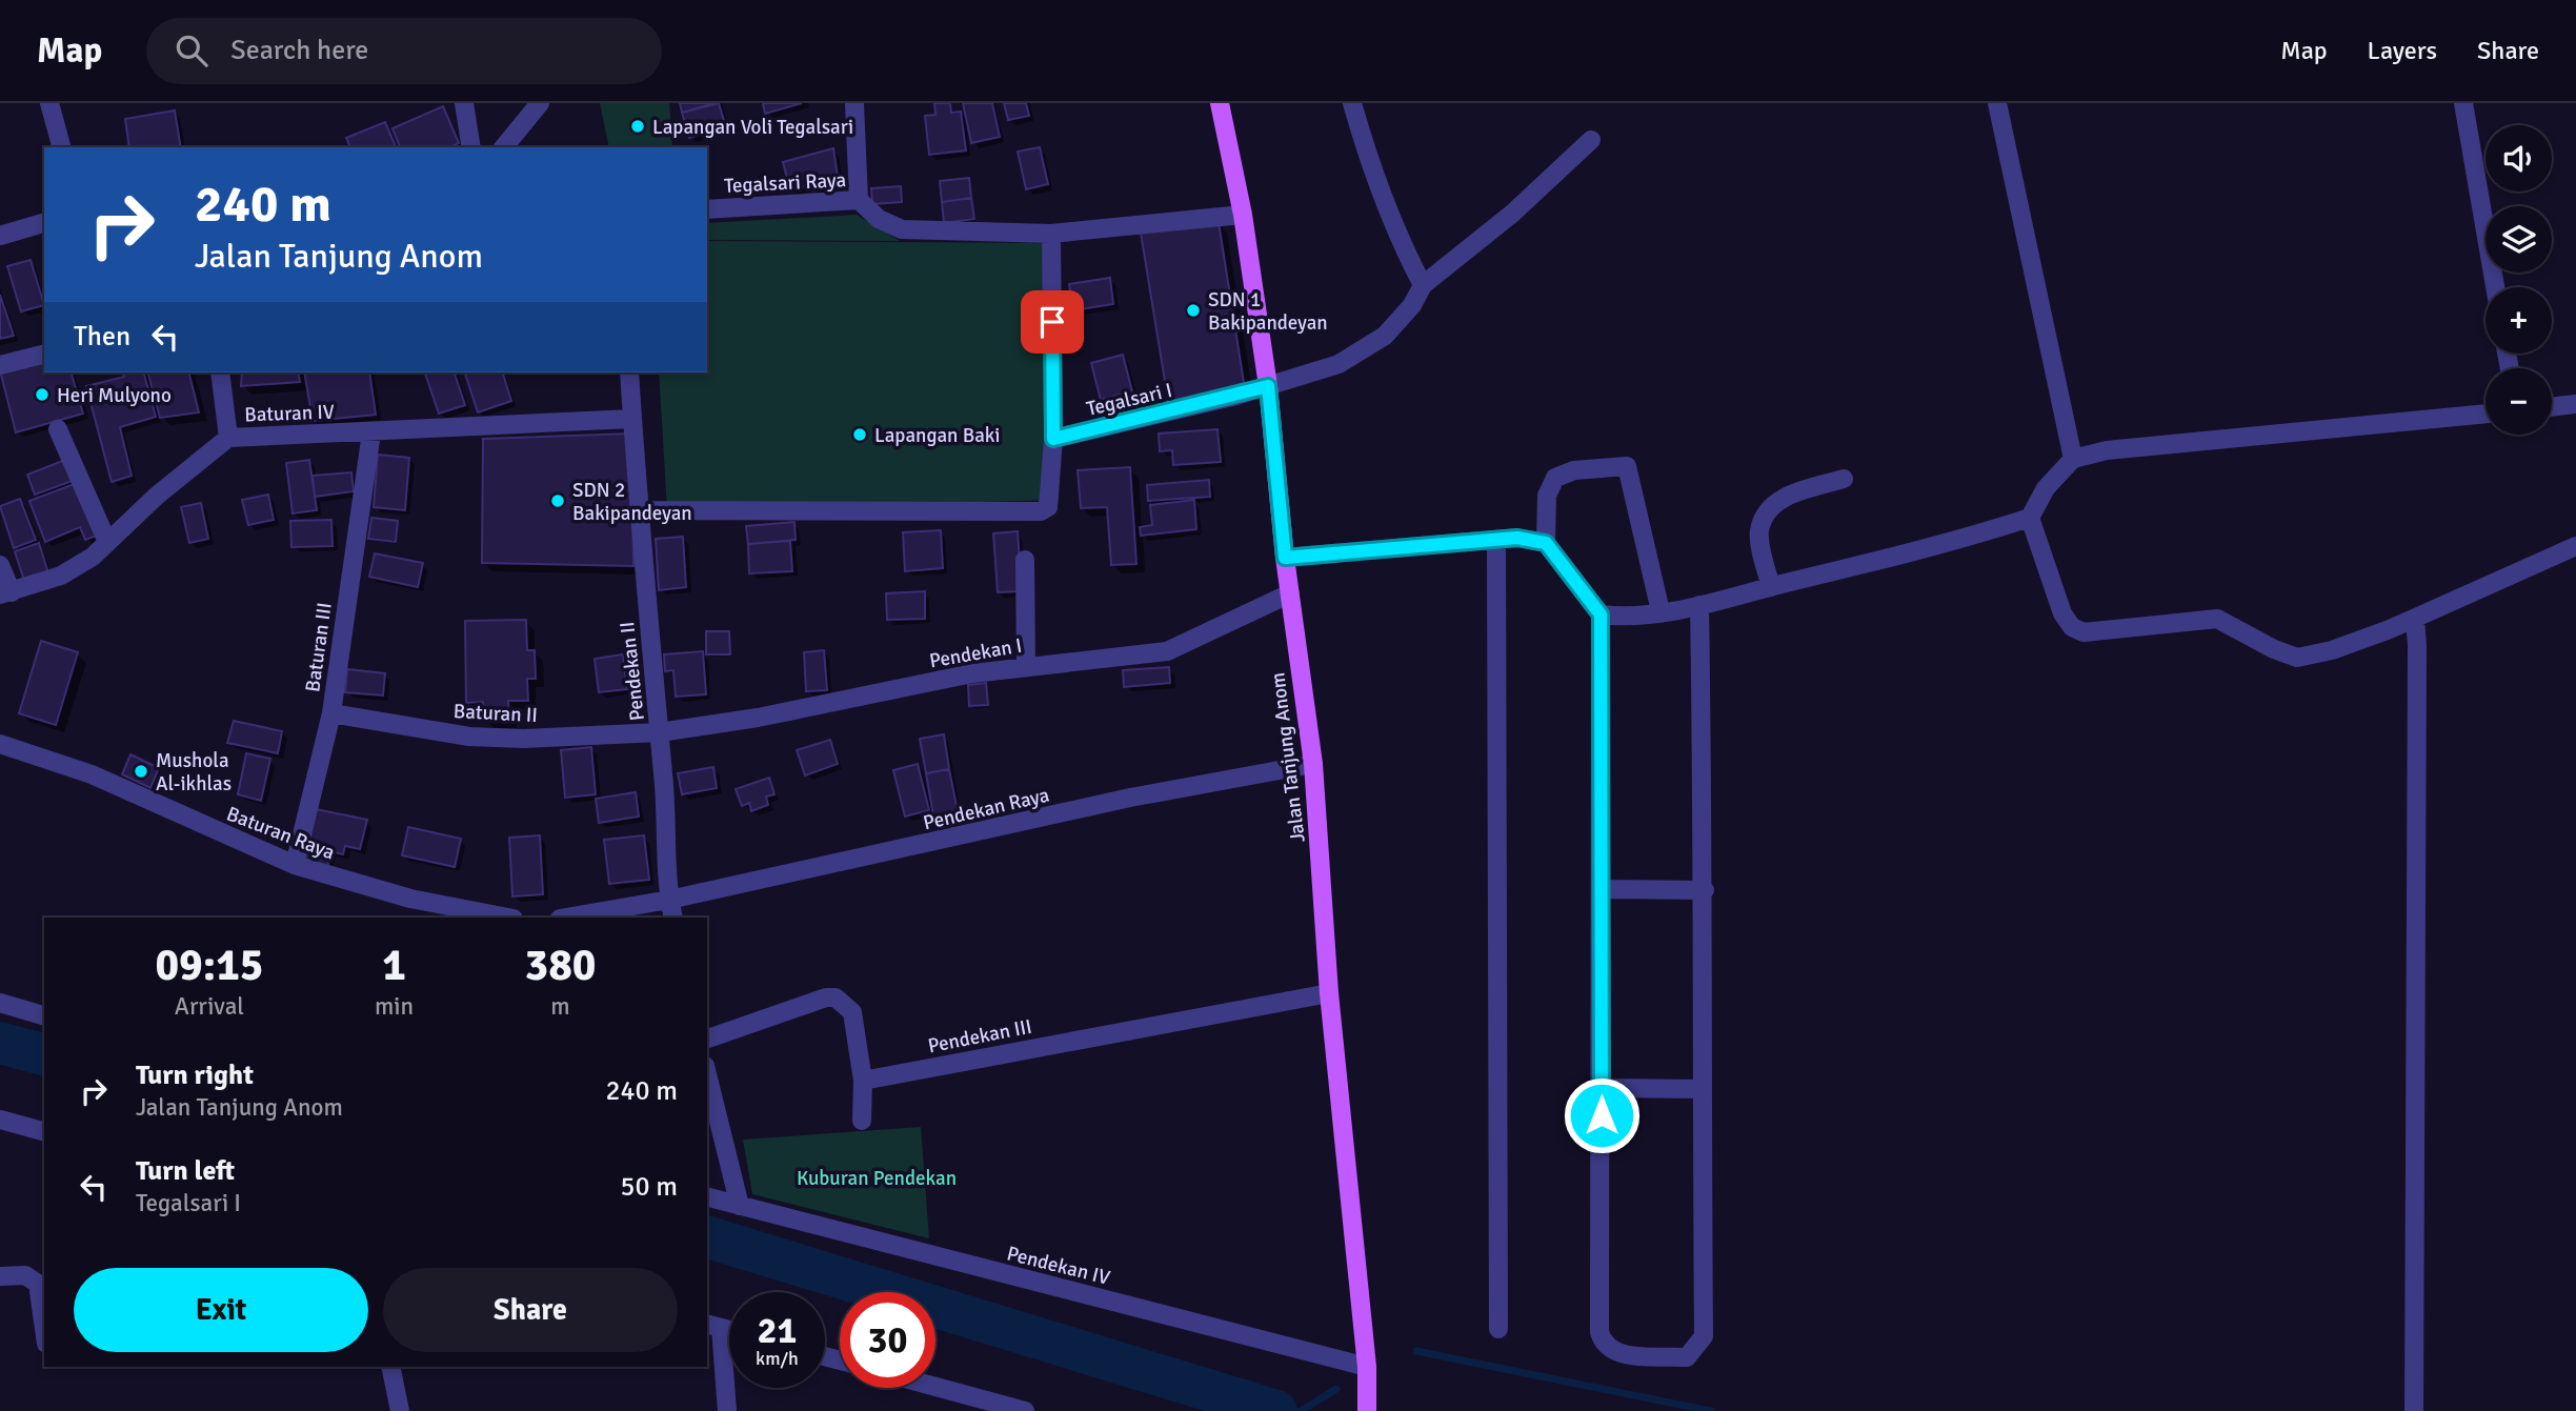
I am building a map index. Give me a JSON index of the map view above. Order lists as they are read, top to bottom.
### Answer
{
  "streets": {
    "main road": ["Jalan Tanjung Anom"],
    "street": [
      "Tegalsari Raya",
      "Tegalsari I",
      "Baturan IV",
      "Baturan III",
      "Pendekan I",
      "Pendekan II",
      "Baturan II",
      "Pendekan Raya",
      "Baturan Raya",
      "Pendekan III",
      "Pendekan IV"
    ]
  },
  "crossings": [
    ["Tegalsari I", "Jalan Tanjung Anom"],
    ["Baturan IV", "Baturan III"],
    ["Baturan IV", "Pendekan II"],
    ["Baturan III", "Baturan II"],
    ["Baturan III", "Baturan Raya"],
    ["Pendekan I", "Pendekan II"],
    ["Pendekan I", "Baturan II"],
    ["Pendekan I", "Jalan Tanjung Anom"],
    ["Pendekan II", "Baturan II"],
    ["Pendekan II", "Pendekan Raya"],
    ["Jalan Tanjung Anom", "Pendekan Raya"],
    ["Jalan Tanjung Anom", "Pendekan III"],
    ["Jalan Tanjung Anom", "Pendekan IV"]
  ],
  "parks": ["Kuburan Pendekan"],
  "places": [
    "Lapangan Voli Tegalsari",
    "SDN 1 Bakipandeyan",
    "Heri Mulyono",
    "Lapangan Baki",
    "SDN 2 Bakipandeyan",
    "Mushola Al-ikhlas"
  ],
  "page": {
    "header": "Map",
    "search": "Search here",
    "nav": ["Map", "Layers", "Share"],
    "map_buttons": ["+", "−"],
    "turn": ["240 m", "Jalan Tanjung Anom"],
    "then": "Then",
    "eta": [
      "09:15",
      "Arrival",
      "1",
      "min",
      "380",
      "m"
    ],
    "list": [
      {
        "name": "Turn right",
        "note": "Jalan Tanjung Anom",
        "value": "240 m"
      },
      {
        "name": "Turn left",
        "note": "Tegalsari I",
        "value": "50 m"
      }
    ],
    "buttons": ["Exit", "Share"],
    "speed": "21 km/h",
    "limit": "30"
  }
}
